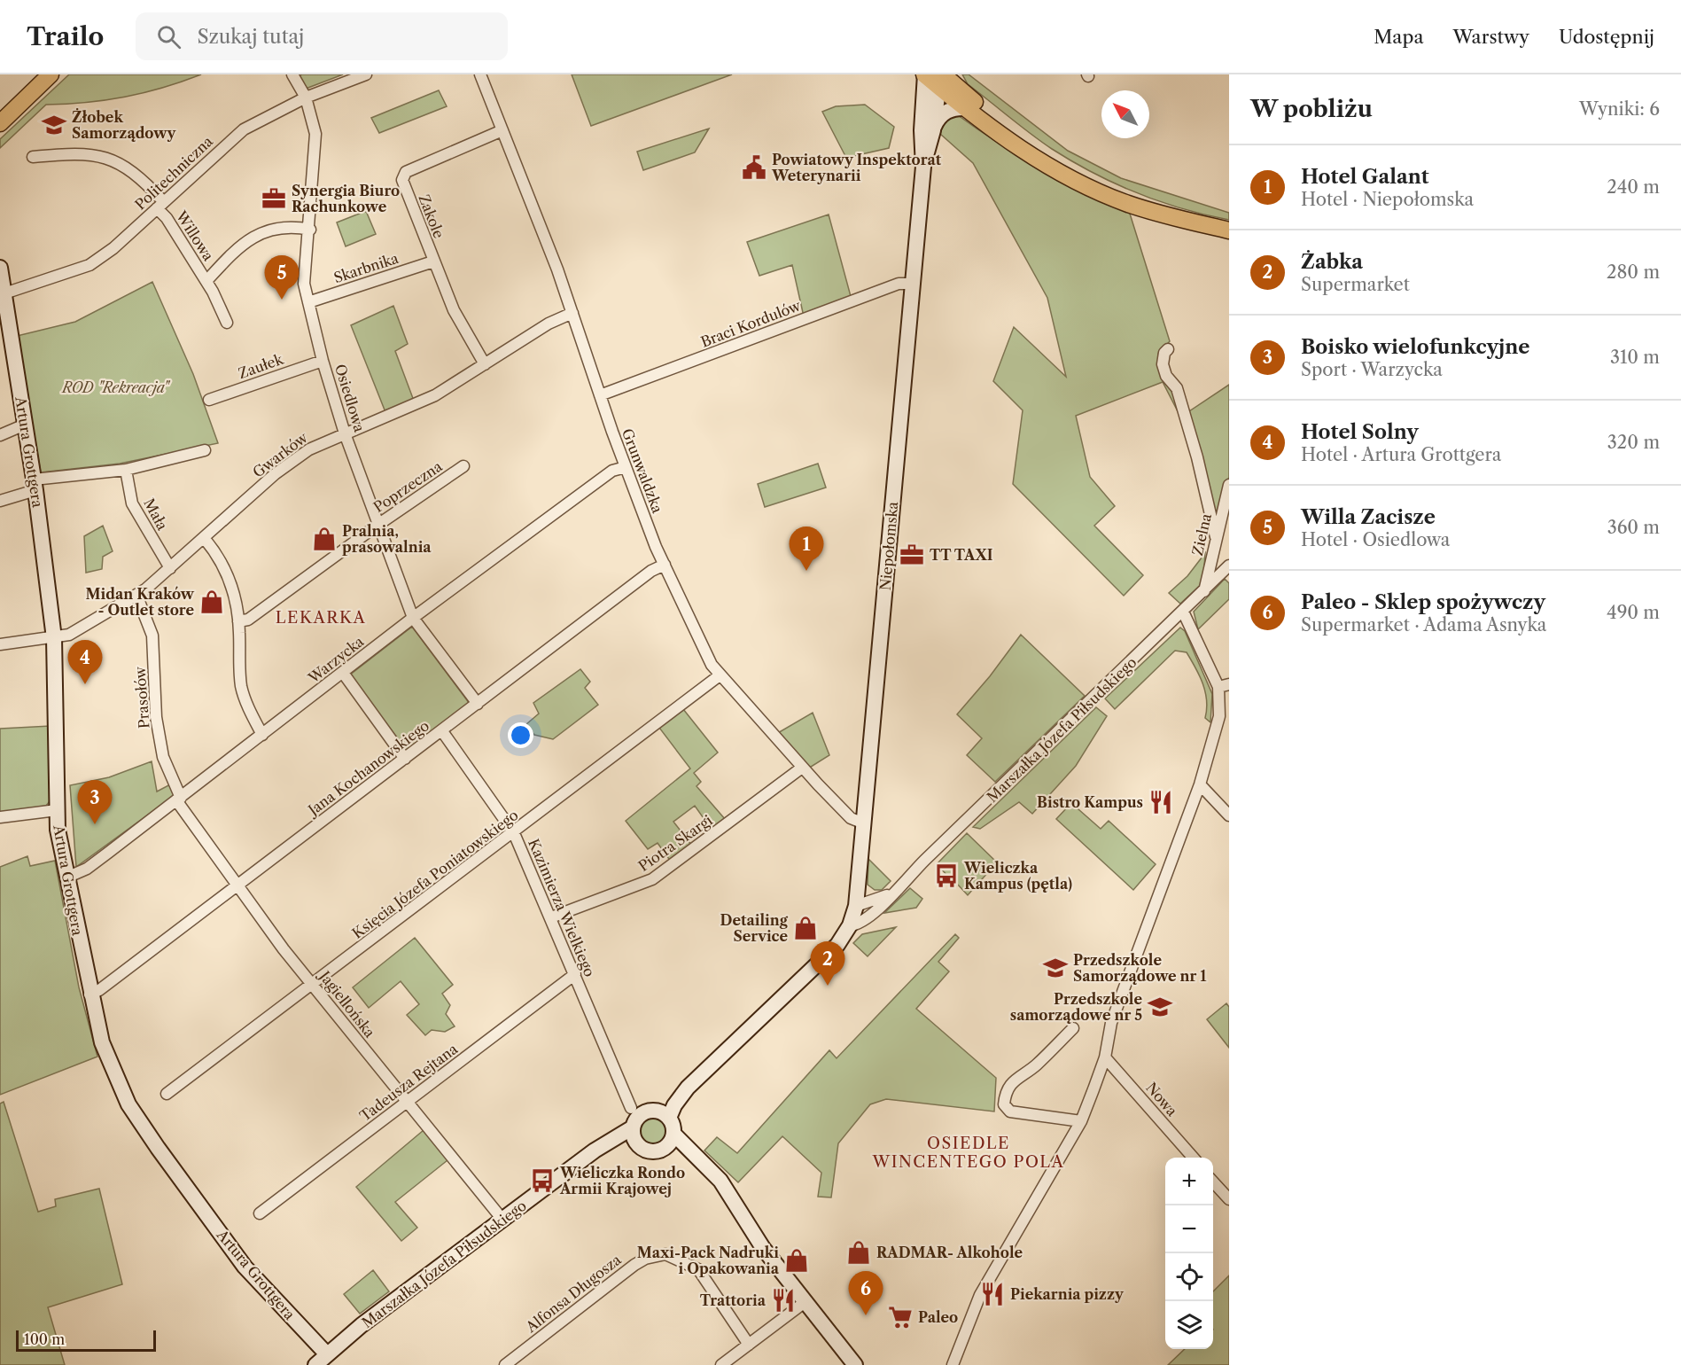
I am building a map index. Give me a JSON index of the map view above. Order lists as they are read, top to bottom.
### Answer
{
  "streets": {
    "main road": ["Artura Grottgera", "Niepołomska", "Marszałka Józefa Piłsudskiego"],
    "street": [
      "Politechniczna",
      "Zakole",
      "Willowa",
      "Skarbnika",
      "Braci Kordulów",
      "Zaułek",
      "Osiedlowa",
      "Gwarków",
      "Grunwaldzka",
      "Poprzeczna",
      "Mała",
      "Zielna",
      "Warzycka",
      "Prasołów",
      "Jana Kochanowskiego",
      "Piotra Skargi",
      "Księcia Józefa Poniatowskiego",
      "Kazimierza Wielkiego",
      "Jagiellońska",
      "Tadeusza Rejtana",
      "Nowa",
      "Alfonsa Długosza"
    ]
  },
  "crossings": [
    ["Politechniczna", "Willowa"],
    ["Politechniczna", "Osiedlowa"],
    ["Politechniczna", "Artura Grottgera"],
    ["Zakole", "Skarbnika"],
    ["Zakole", "Gwarków"],
    ["Zakole", "Grunwaldzka"],
    ["Willowa", "Osiedlowa"],
    ["Skarbnika", "Osiedlowa"],
    ["Braci Kordulów", "Grunwaldzka"],
    ["Braci Kordulów", "Niepołomska"],
    ["Zaułek", "Osiedlowa"],
    ["Osiedlowa", "Gwarków"],
    ["Osiedlowa", "Poprzeczna"],
    ["Osiedlowa", "Warzycka"],
    ["Osiedlowa", "Jana Kochanowskiego"],
    ["Artura Grottgera", "Gwarków"],
    ["Artura Grottgera", "Warzycka"],
    ["Artura Grottgera", "Marszałka Józefa Piłsudskiego"],
    ["Artura Grottgera", "Jana Kochanowskiego"],
    ["Gwarków", "Grunwaldzka"],
    ["Gwarków", "Mała"],
    ["Gwarków", "Prasołów"],
    ["Grunwaldzka", "Niepołomska"],
    ["Grunwaldzka", "Warzycka"],
    ["Grunwaldzka", "Jana Kochanowskiego"],
    ["Grunwaldzka", "Piotra Skargi"],
    ["Grunwaldzka", "Księcia Józefa Poniatowskiego"],
    ["Zielna", "Marszałka Józefa Piłsudskiego"],
    ["Niepołomska", "Marszałka Józefa Piłsudskiego"],
    ["Warzycka", "Prasołów"],
    ["Warzycka", "Jagiellońska"],
    ["Prasołów", "Jagiellońska"],
    ["Marszałka Józefa Piłsudskiego", "Jagiellońska"],
    ["Jana Kochanowskiego", "Kazimierza Wielkiego"],
    ["Jana Kochanowskiego", "Jagiellońska"],
    ["Piotra Skargi", "Kazimierza Wielkiego"],
    ["Księcia Józefa Poniatowskiego", "Kazimierza Wielkiego"],
    ["Księcia Józefa Poniatowskiego", "Jagiellońska"],
    ["Kazimierza Wielkiego", "Tadeusza Rejtana"],
    ["Jagiellońska", "Tadeusza Rejtana"]
  ],
  "districts": ["LEKARKA", "OSIEDLE WINCENTEGO POLA"],
  "parks": ["ROD \"Rekreacja\""],
  "places": {
    "school or university": ["Żłobek Samorządowy", "Przedszkole Samorządowe nr 1", "Przedszkole samorządowe nr 5"],
    "public building": ["Powiatowy Inspektorat Weterynarii"],
    "office": ["Synergia Biuro Rachunkowe", "TT TAXI"],
    "shop": [
      "Pralnia, prasowalnia",
      "Midan Kraków - Outlet store",
      "Detailing Service",
      "RADMAR- Alkohole",
      "Maxi-Pack Nadruki i Opakowania"
    ],
    "restaurant": ["Bistro Kampus", "Piekarnia pizzy", "Trattoria"],
    "bus stop": ["Wieliczka Kampus (pętla)", "Wieliczka Rondo Armii Krajowej"],
    "supermarket": ["Paleo"]
  },
  "scale_bar": "100 m",
  "north": "top left",
  "page": {
    "header": "Trailo",
    "search": "Szukaj tutaj",
    "nav": ["Mapa", "Warstwy", "Udostępnij"],
    "heading": ["W pobliżu", "Wyniki: 6"],
    "list": [
      {
        "mark": "1",
        "name": "Hotel Galant",
        "note": "Hotel · Niepołomska",
        "value": "240 m"
      },
      {
        "mark": "2",
        "name": "Żabka",
        "note": "Supermarket",
        "value": "280 m"
      },
      {
        "mark": "3",
        "name": "Boisko wielofunkcyjne",
        "note": "Sport · Warzycka",
        "value": "310 m"
      },
      {
        "mark": "4",
        "name": "Hotel Solny",
        "note": "Hotel · Artura Grottgera",
        "value": "320 m"
      },
      {
        "mark": "5",
        "name": "Willa Zacisze",
        "note": "Hotel · Osiedlowa",
        "value": "360 m"
      },
      {
        "mark": "6",
        "name": "Paleo - Sklep spożywczy",
        "note": "Supermarket · Adama Asnyka",
        "value": "490 m"
      }
    ],
    "pins": [
      "5",
      "1",
      "4",
      "3",
      "2",
      "6"
    ],
    "map_buttons": ["+", "−"],
    "scale": "100 m"
  }
}
